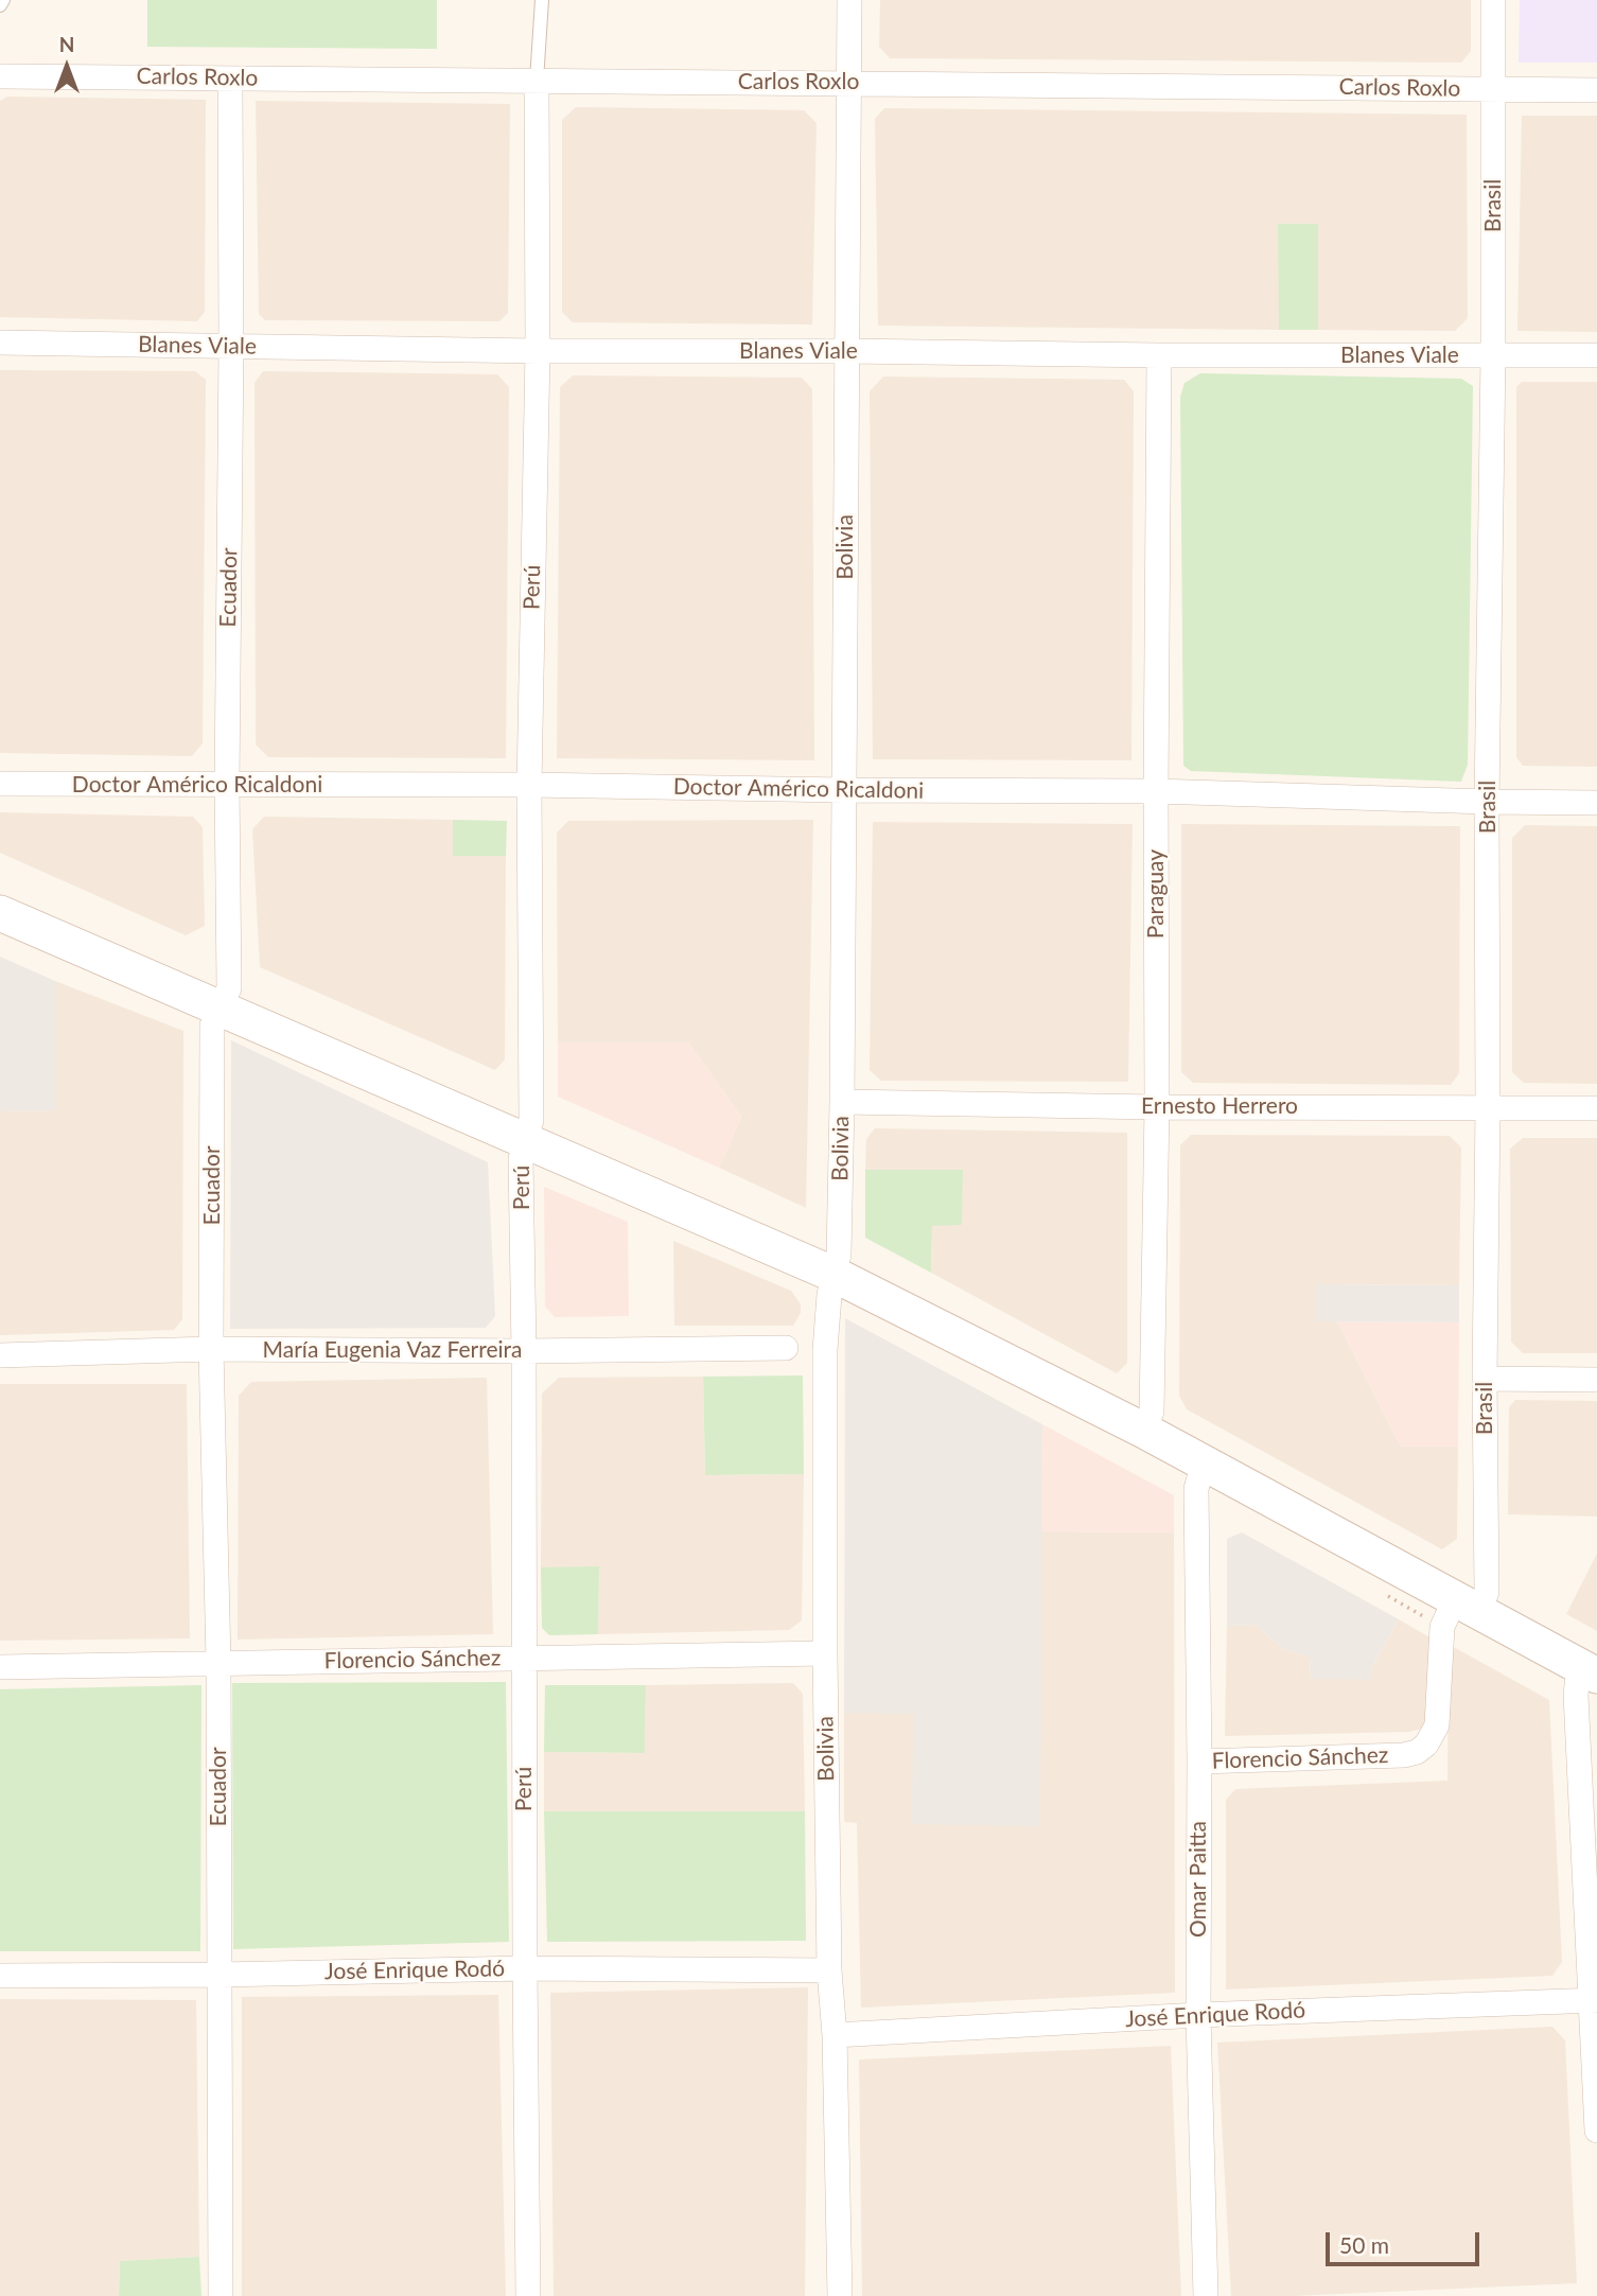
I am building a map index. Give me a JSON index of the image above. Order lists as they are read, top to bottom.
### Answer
{
  "streets": {
    "street": [
      "Carlos Roxlo",
      "Brasil",
      "Blanes Viale",
      "Bolivia",
      "Ecuador",
      "Perú",
      "Doctor Américo Ricaldoni",
      "Paraguay",
      "Ernesto Herrero",
      "María Eugenia Vaz Ferreira",
      "Florencio Sánchez",
      "Omar Paitta",
      "José Enrique Rodó"
    ]
  },
  "crossings": [
    ["Carlos Roxlo", "Brasil"],
    ["Carlos Roxlo", "Bolivia"],
    ["Carlos Roxlo", "Ecuador"],
    ["Carlos Roxlo", "Perú"],
    ["Brasil", "Blanes Viale"],
    ["Brasil", "Doctor Américo Ricaldoni"],
    ["Brasil", "Ernesto Herrero"],
    ["Brasil", "Florencio Sánchez"],
    ["Blanes Viale", "Bolivia"],
    ["Blanes Viale", "Ecuador"],
    ["Blanes Viale", "Perú"],
    ["Blanes Viale", "Paraguay"],
    ["Bolivia", "Doctor Américo Ricaldoni"],
    ["Bolivia", "Ernesto Herrero"],
    ["Bolivia", "Florencio Sánchez"],
    ["Bolivia", "José Enrique Rodó"],
    ["Ecuador", "Doctor Américo Ricaldoni"],
    ["Ecuador", "María Eugenia Vaz Ferreira"],
    ["Ecuador", "Florencio Sánchez"],
    ["Ecuador", "José Enrique Rodó"],
    ["Perú", "Doctor Américo Ricaldoni"],
    ["Perú", "María Eugenia Vaz Ferreira"],
    ["Perú", "Florencio Sánchez"],
    ["Perú", "José Enrique Rodó"],
    ["Doctor Américo Ricaldoni", "Paraguay"],
    ["Paraguay", "Ernesto Herrero"],
    ["Florencio Sánchez", "Omar Paitta"],
    ["Omar Paitta", "José Enrique Rodó"]
  ],
  "scale_bar": "50 m",
  "north": "top"
}
